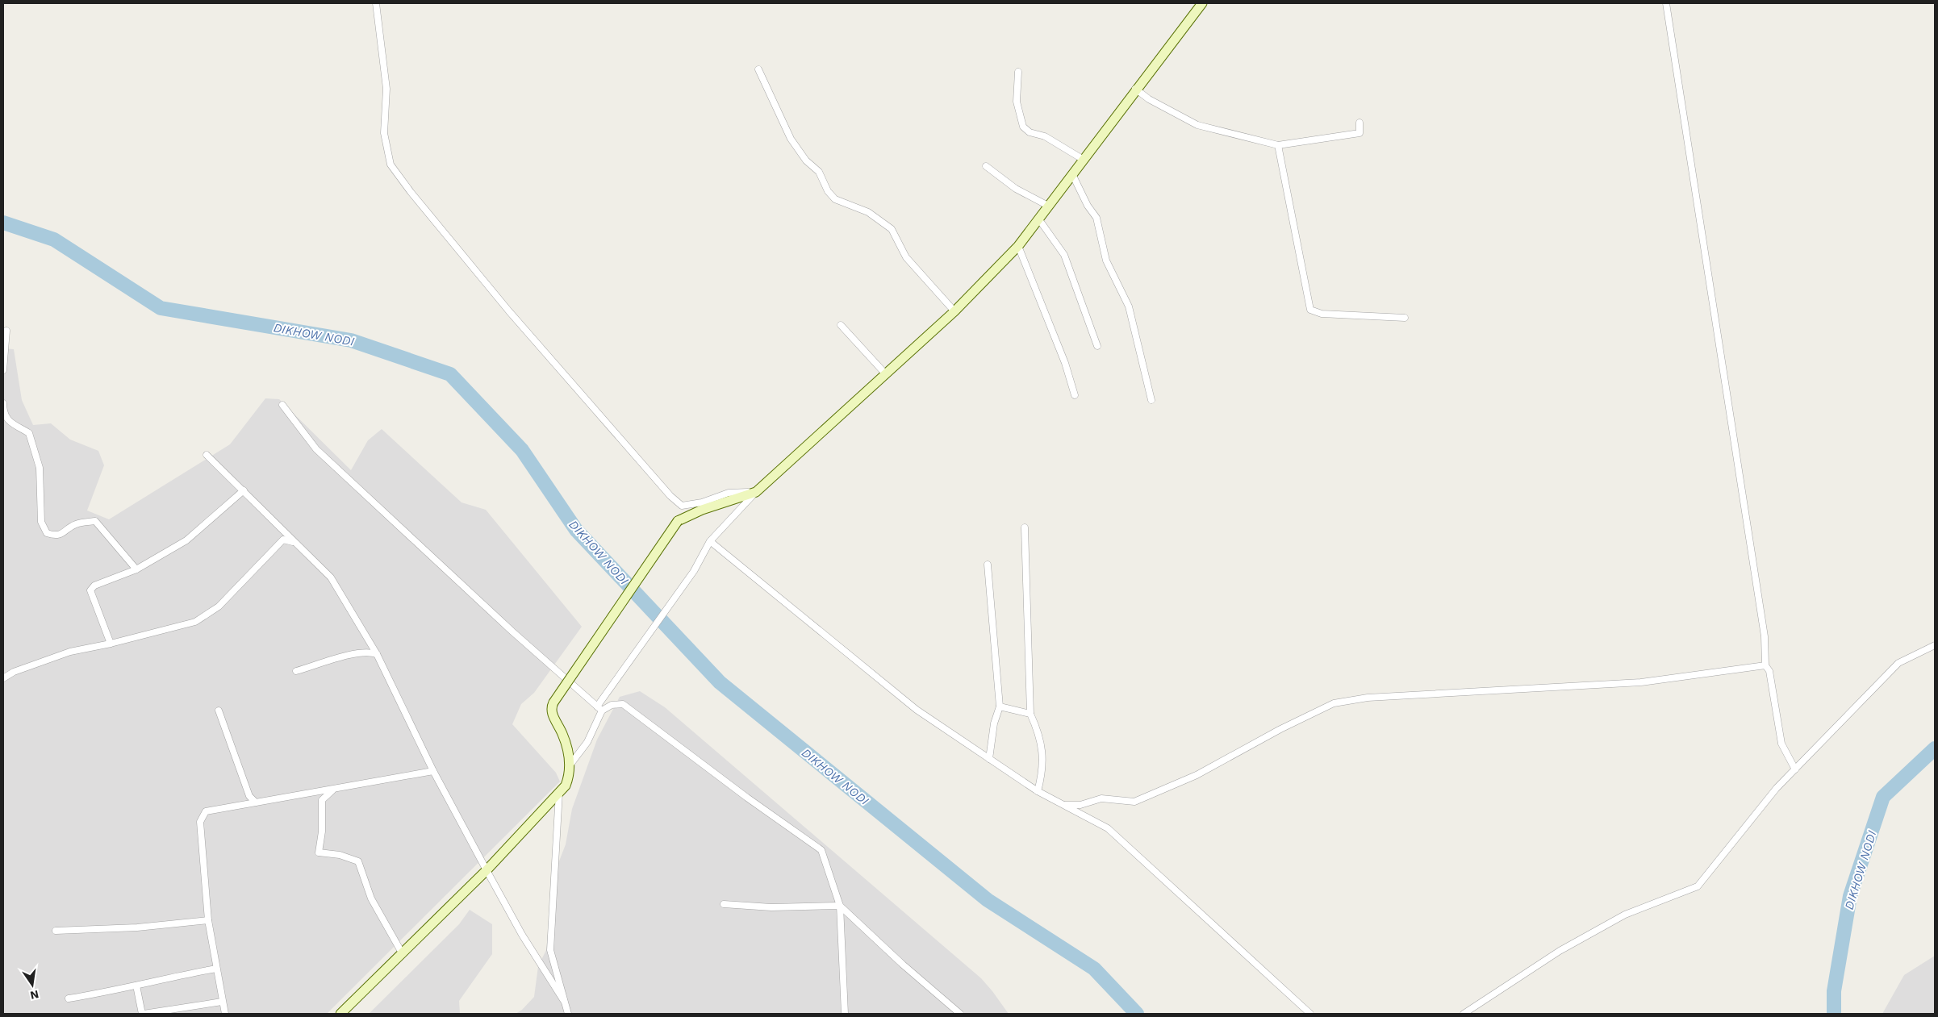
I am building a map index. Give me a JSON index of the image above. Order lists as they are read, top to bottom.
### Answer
{
  "water": ["DIKHOW NODI"],
  "north": "bottom"
}
